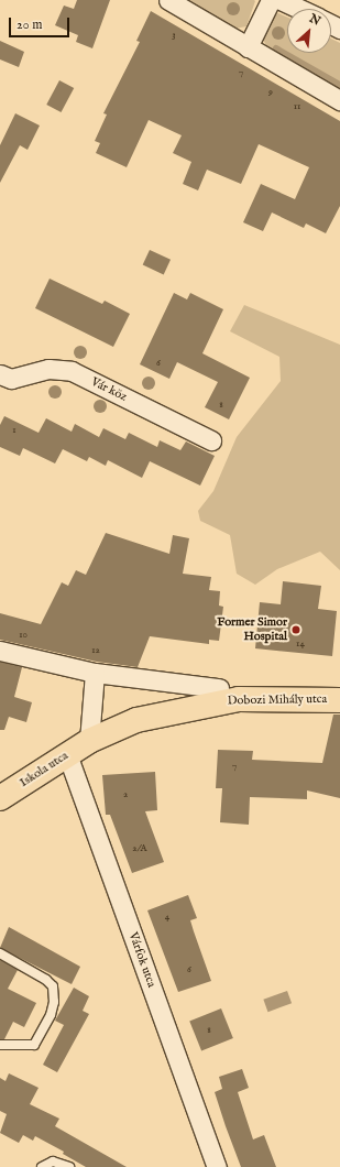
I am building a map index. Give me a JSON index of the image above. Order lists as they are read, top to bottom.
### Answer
{
  "streets": {
    "main road": ["Dobozi Mihály utca", "Iskola utca"],
    "street": ["Vár köz", "Várfok utca"]
  },
  "crossings": [
    ["Dobozi Mihály utca", "Iskola utca"],
    ["Iskola utca", "Várfok utca"]
  ],
  "places": ["Former Simor Hospital"],
  "house_numbers": [
    "3",
    "7",
    "9",
    "11",
    "6",
    "8",
    "1",
    "10",
    "14",
    "12",
    "7",
    "2",
    "2/A",
    "4",
    "6",
    "8"
  ],
  "scale_bar": "20 m",
  "north": "top right"
}
